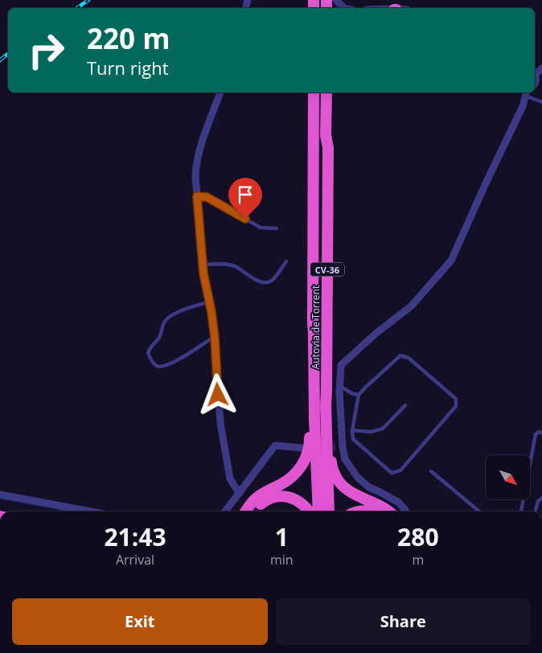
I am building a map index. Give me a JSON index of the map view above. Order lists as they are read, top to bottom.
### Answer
{
  "streets": {
    "highway": ["CV-36", "Autovia de Torrent"]
  },
  "north": "bottom right",
  "page": {
    "turn": ["220 m", "Turn right"],
    "eta": [
      "21:43",
      "Arrival",
      "1",
      "min",
      "280",
      "m"
    ],
    "buttons": ["Exit", "Share"]
  }
}
